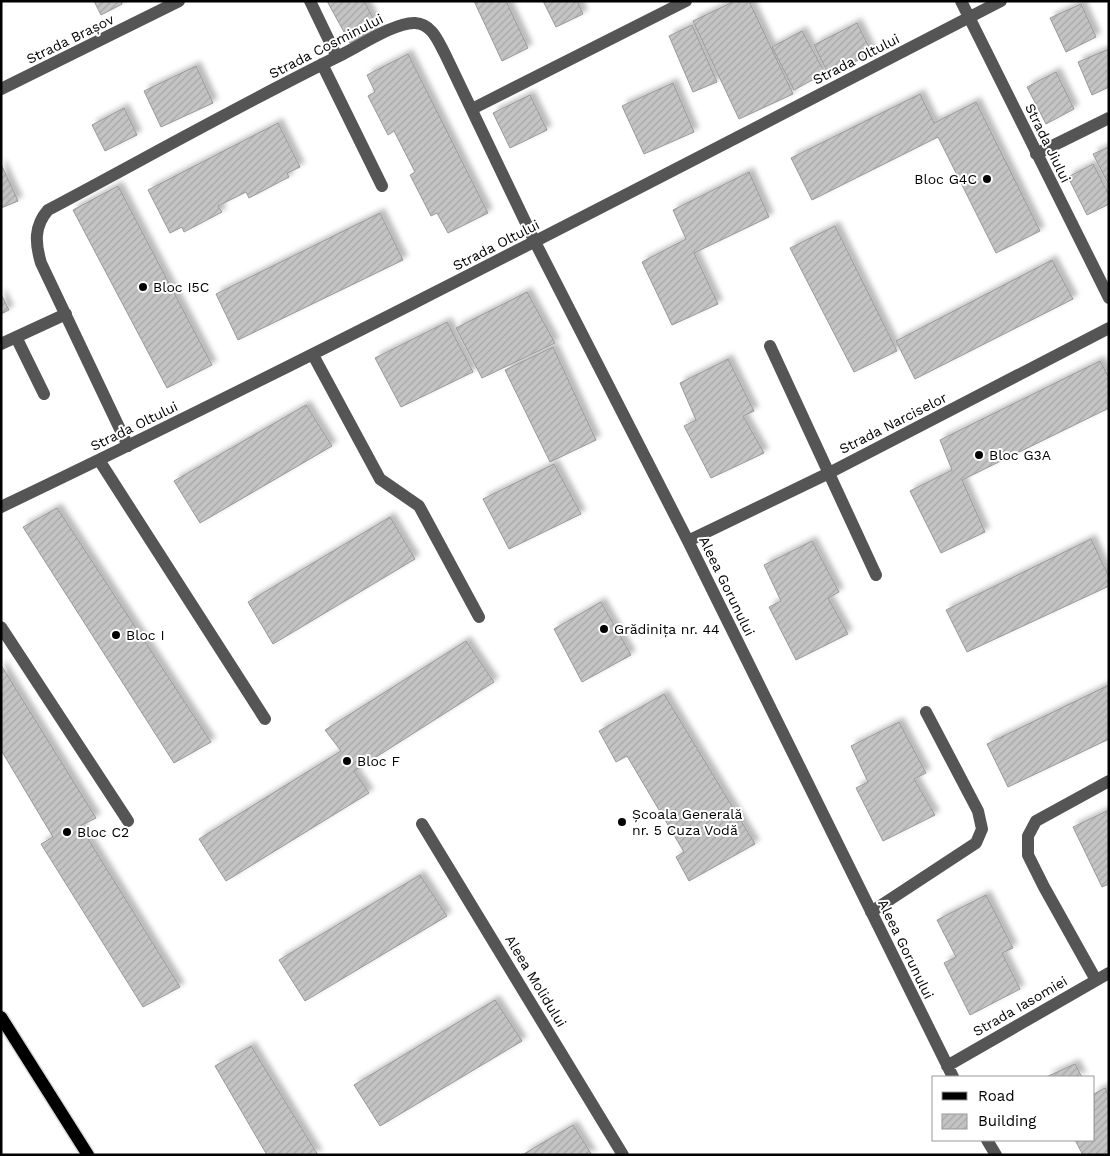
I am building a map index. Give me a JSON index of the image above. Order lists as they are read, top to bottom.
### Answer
{
  "streets": {
    "street": [
      "Strada Brașov",
      "Strada Cosminului",
      "Strada Oltului",
      "Strada Jiului",
      "Strada Narciselor",
      "Aleea Gorunului",
      "Aleea Molidului",
      "Strada Iasomiei"
    ]
  },
  "crossings": [
    ["Strada Cosminului", "Strada Oltului"],
    ["Strada Cosminului", "Aleea Gorunului"],
    ["Strada Oltului", "Strada Jiului"],
    ["Strada Oltului", "Aleea Gorunului"],
    ["Strada Narciselor", "Aleea Gorunului"],
    ["Aleea Gorunului", "Strada Iasomiei"]
  ],
  "places": [
    "Bloc G4C",
    "Bloc I5C",
    "Bloc G3A",
    "Grădinița nr. 44",
    "Bloc I",
    "Bloc F",
    "Școala Generală nr. 5 Cuza Vodă",
    "Bloc C2"
  ],
  "legend": ["Road", "Building"]
}
